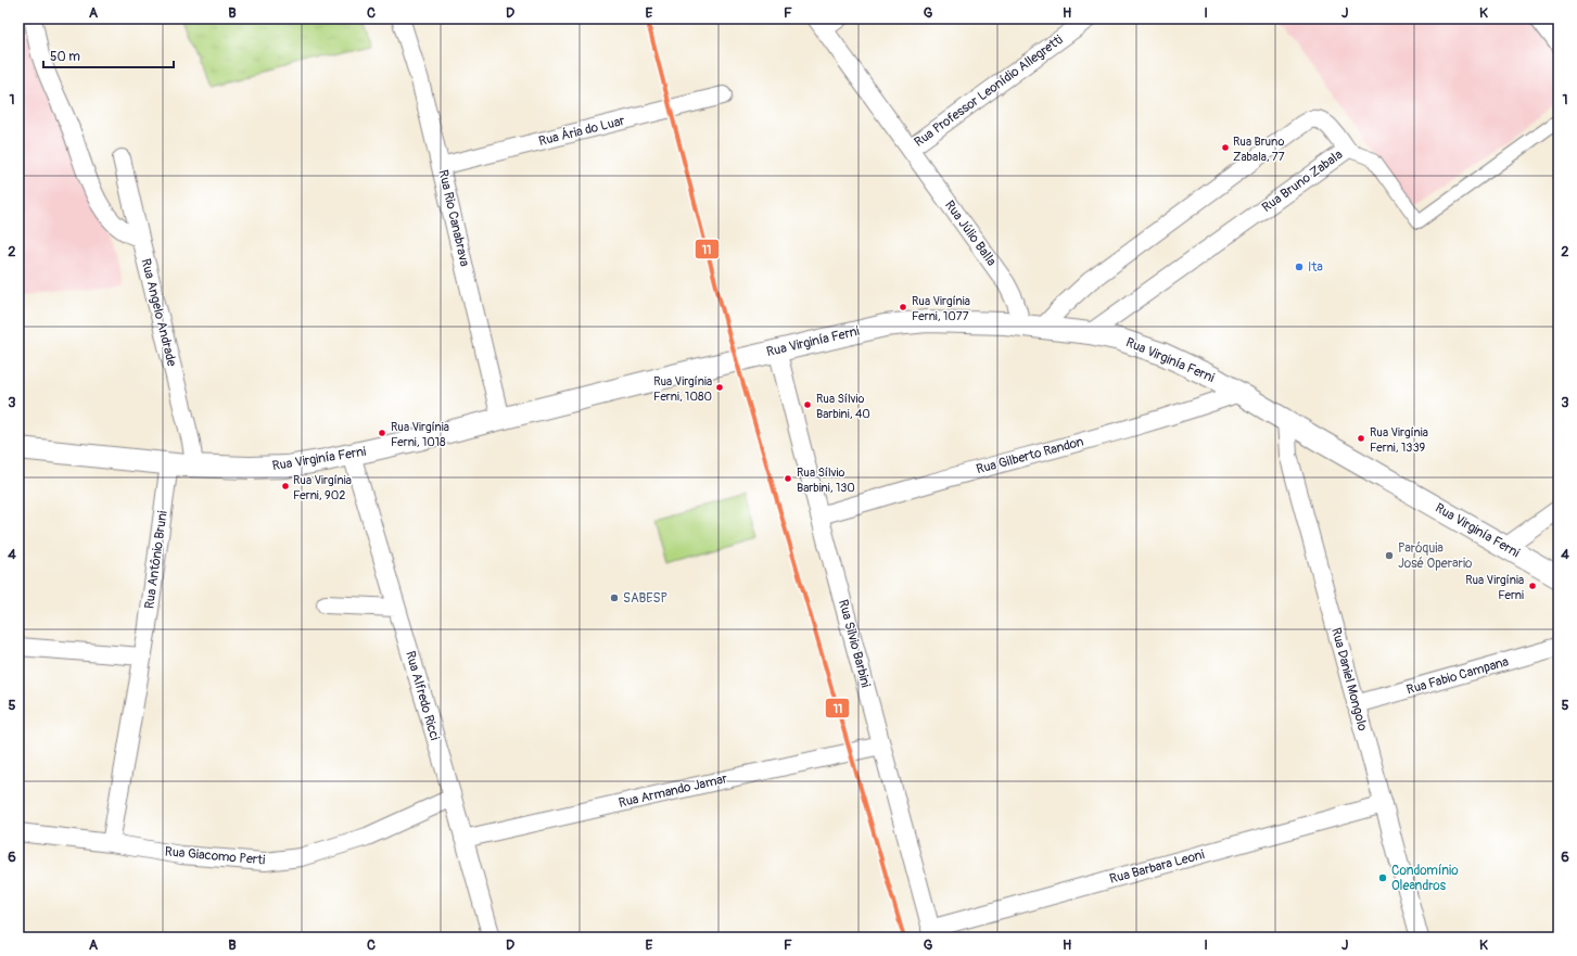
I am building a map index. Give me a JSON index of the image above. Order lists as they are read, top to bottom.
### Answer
{
  "streets": {
    "street": [
      "Rua Professor Leonídio Allegretti",
      "Rua Ária do Luar",
      "Rua Bruno Zabala",
      "Rua Rio Canabrava",
      "Rua Júlio Balla",
      "Rua Angelo Andrade",
      "Rua Virginía Ferni",
      "Rua Gilberto Randon",
      "Rua Antônio Bruni",
      "Rua Silvio Barbini",
      "Rua Fabio Campana",
      "Rua Daniel Mongolo",
      "Rua Alfredo Ricci",
      "Rua Armando Jamar",
      "Rua Giacomo Perti",
      "Rua Barbara Leoni"
    ]
  },
  "crossings": [
    ["Rua Professor Leonídio Allegretti", "Rua Júlio Balla"],
    ["Rua Ária do Luar", "Rua Rio Canabrava"],
    ["Rua Bruno Zabala", "Rua Virginía Ferni"],
    ["Rua Rio Canabrava", "Rua Virginía Ferni"],
    ["Rua Júlio Balla", "Rua Virginía Ferni"],
    ["Rua Angelo Andrade", "Rua Virginía Ferni"],
    ["Rua Virginía Ferni", "Rua Gilberto Randon"],
    ["Rua Virginía Ferni", "Rua Antônio Bruni"],
    ["Rua Virginía Ferni", "Rua Silvio Barbini"],
    ["Rua Virginía Ferni", "Rua Daniel Mongolo"],
    ["Rua Virginía Ferni", "Rua Alfredo Ricci"],
    ["Rua Gilberto Randon", "Rua Silvio Barbini"],
    ["Rua Antônio Bruni", "Rua Giacomo Perti"],
    ["Rua Silvio Barbini", "Rua Armando Jamar"],
    ["Rua Silvio Barbini", "Rua Barbara Leoni"],
    ["Rua Fabio Campana", "Rua Daniel Mongolo"],
    ["Rua Daniel Mongolo", "Rua Barbara Leoni"],
    ["Rua Alfredo Ricci", "Rua Armando Jamar"],
    ["Rua Alfredo Ricci", "Rua Giacomo Perti"]
  ],
  "places": [
    "Rua Bruno Zabala, 77",
    "Ita",
    "Rua Virgínia Ferni, 1077",
    "Rua Virgínia Ferni, 1080",
    "Rua Sílvio Barbini, 40",
    "Rua Virgínia Ferni, 1018",
    "Rua Virgínia Ferni, 1339",
    "Rua Sílvio Barbini, 130",
    "Rua Virgínia Ferni, 902",
    "Paróquia José Operario",
    "Rua Virgínia Ferni",
    "SABESP",
    "Condomínio Oleandros"
  ],
  "lines": ["transit line 11"],
  "scale_bar": "50 m",
  "grid": {
    "columns": [
      "A",
      "B",
      "C",
      "D",
      "E",
      "F",
      "G",
      "H",
      "I",
      "J",
      "K"
    ],
    "rows": [
      "1",
      "2",
      "3",
      "4",
      "5",
      "6"
    ]
  }
}
